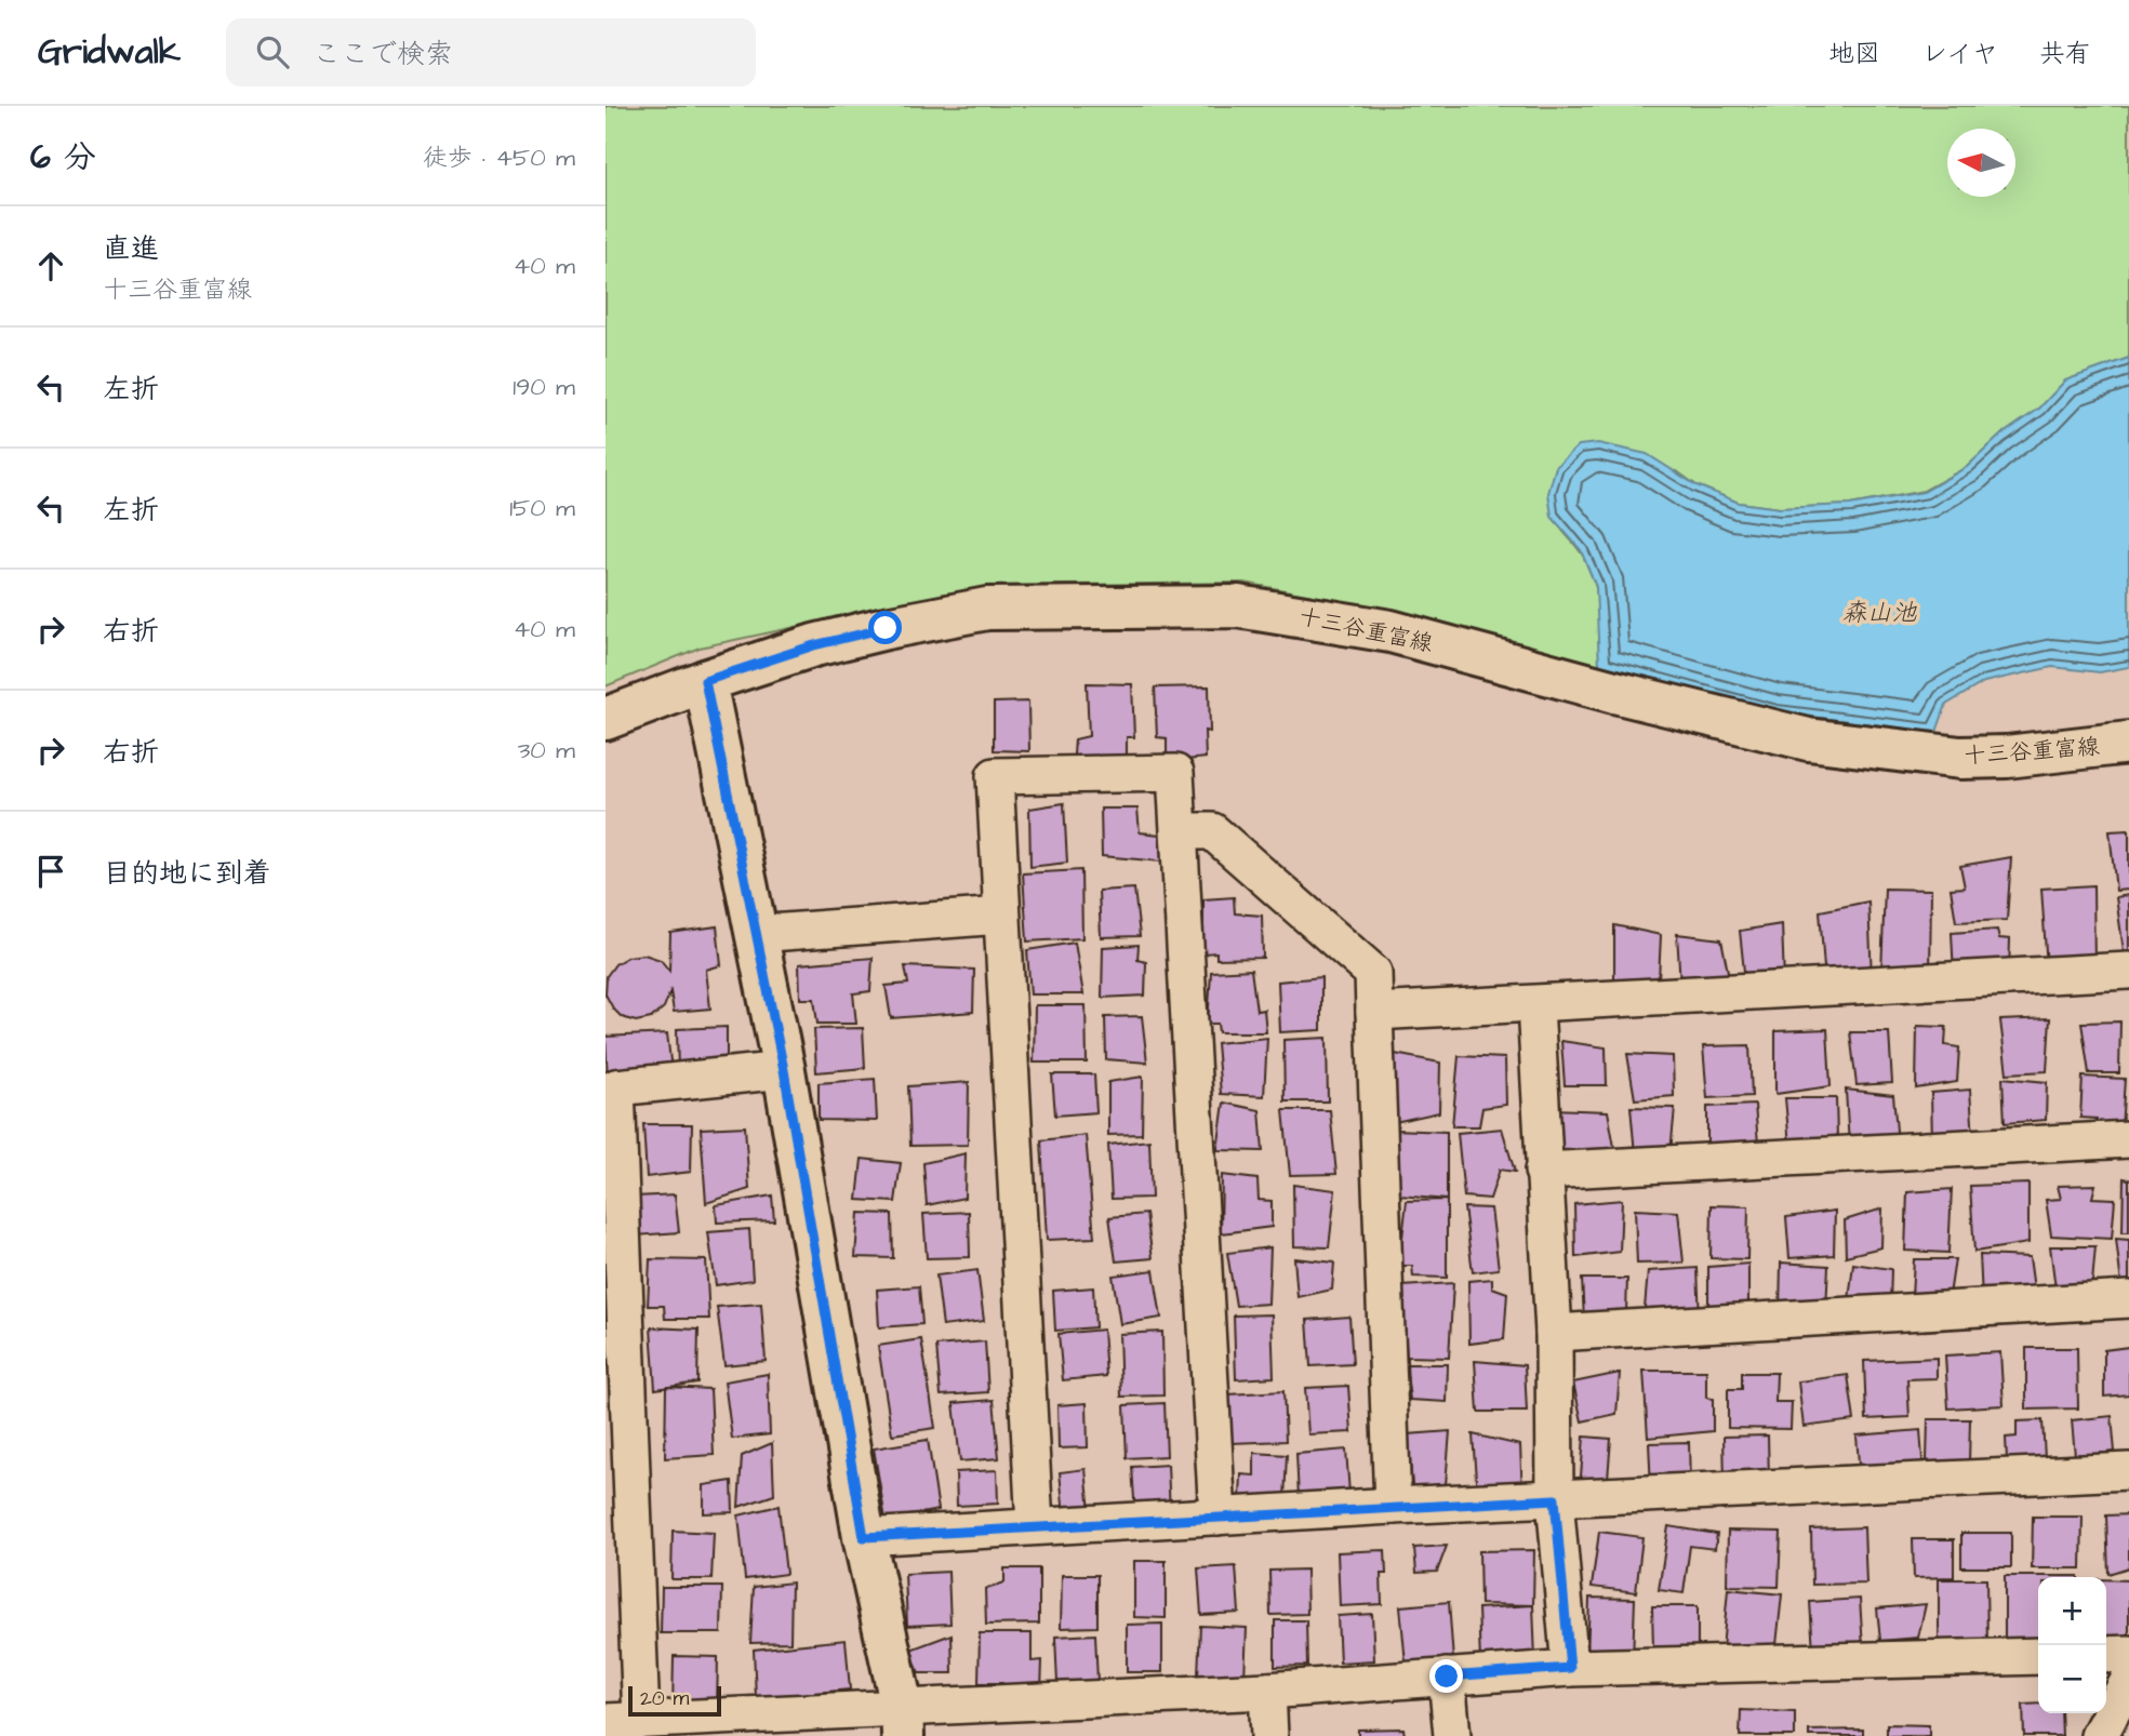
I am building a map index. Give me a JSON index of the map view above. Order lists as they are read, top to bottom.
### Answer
{
  "streets": {
    "main road": ["十三谷重富線"]
  },
  "water": ["森山池"],
  "scale_bar": "20 m",
  "north": "left",
  "page": {
    "header": "Gridwalk",
    "search": "ここで検索",
    "nav": ["地図", "レイヤ", "共有"],
    "heading": ["6 分", "徒歩 · 450 m"],
    "list": [
      ["直進", "十三谷重富線", "40 m"],
      ["左折", "190 m"],
      ["左折", "150 m"],
      ["右折", "40 m"],
      ["右折", "30 m"],
      "目的地に到着"
    ],
    "map_buttons": ["+", "−"],
    "scale": "20 m"
  }
}
